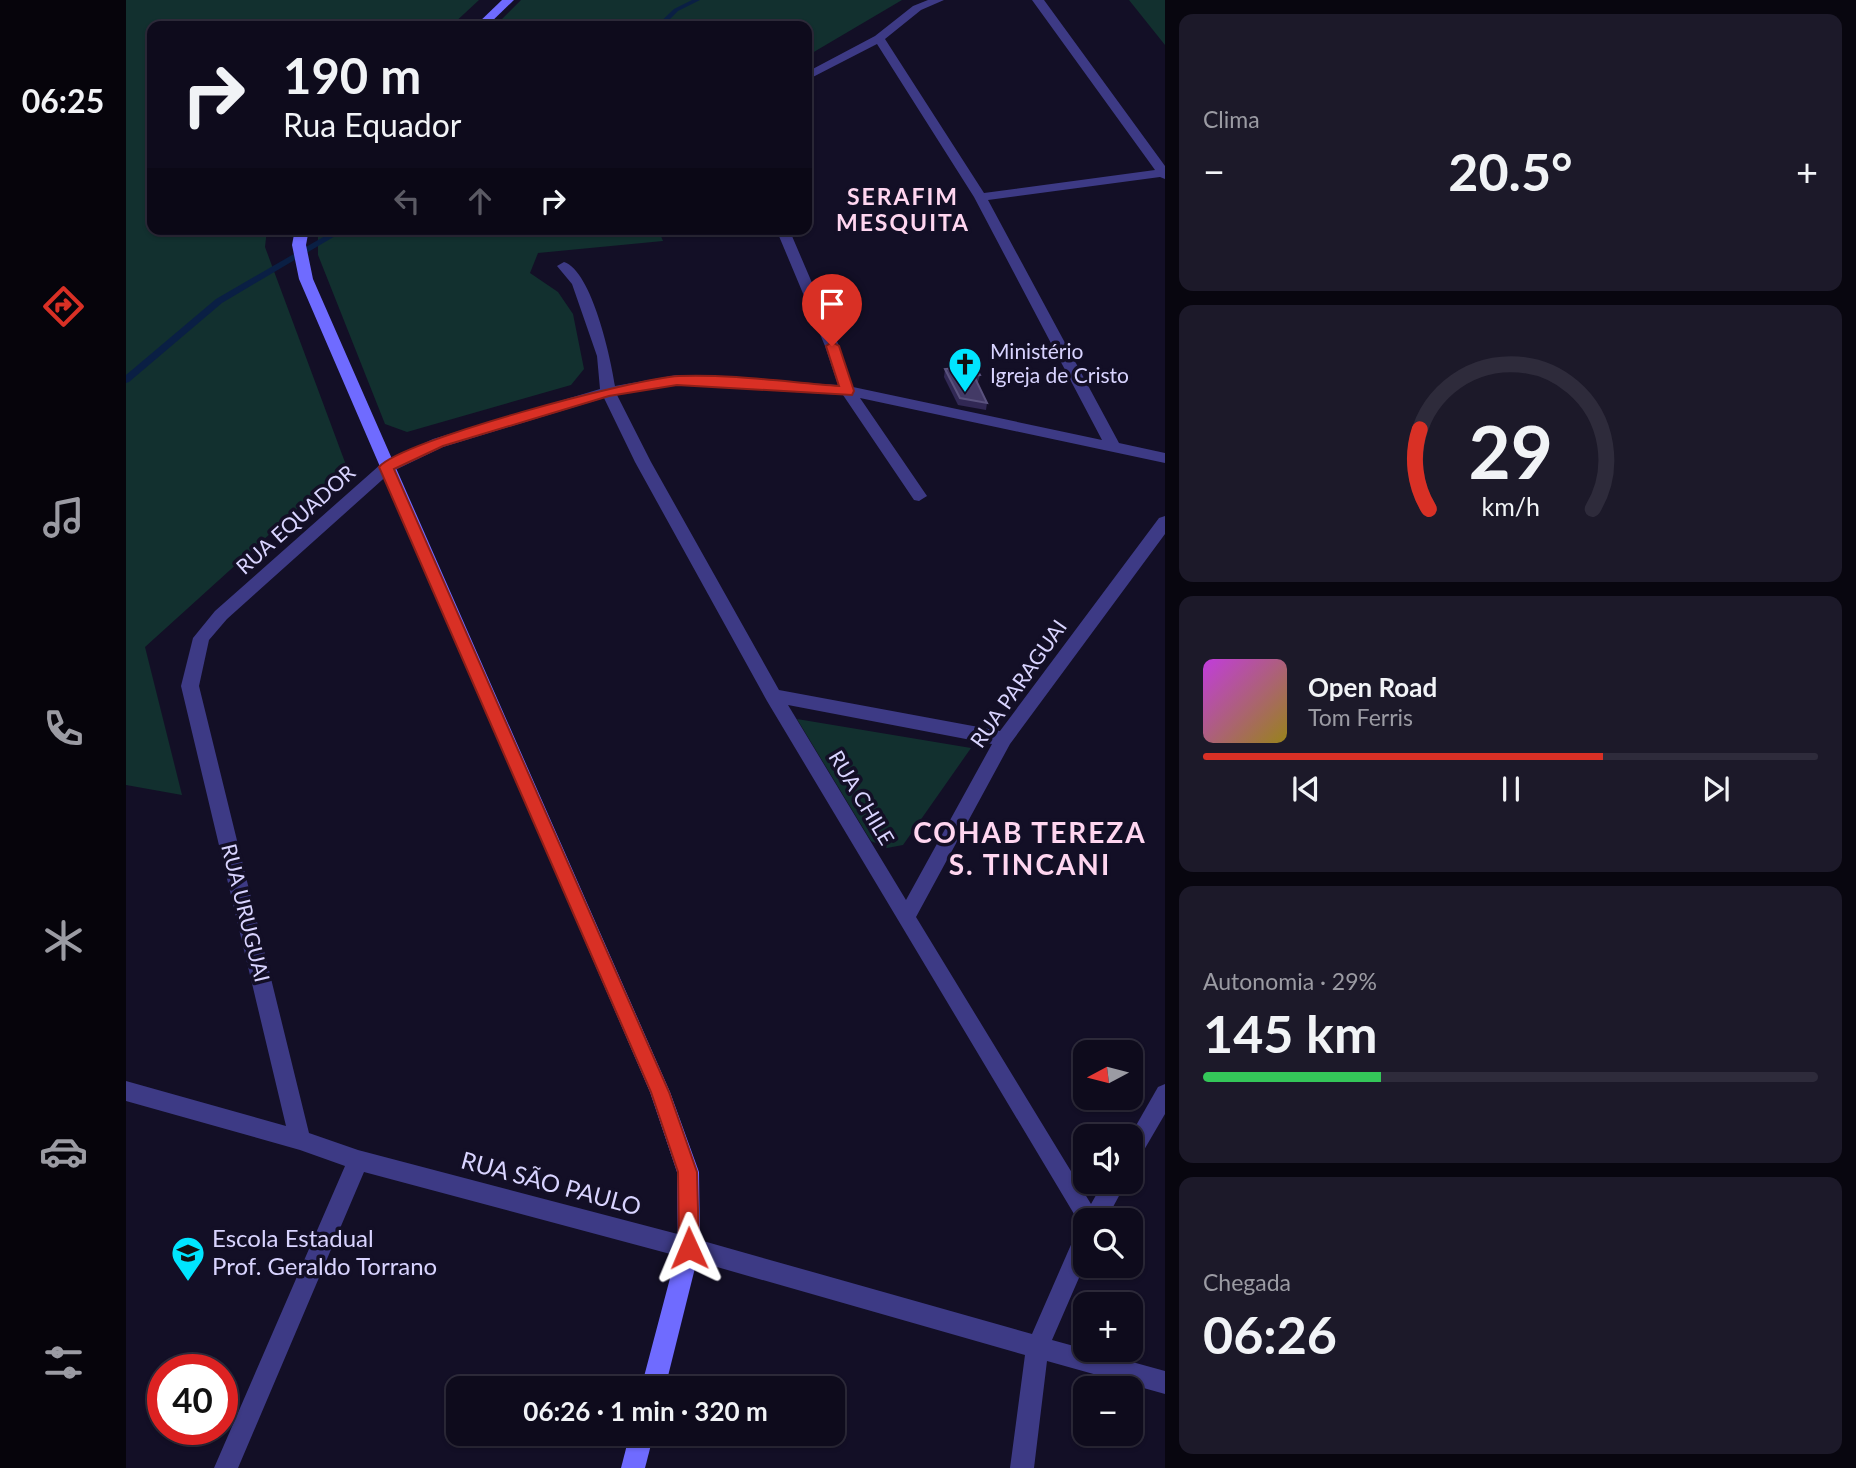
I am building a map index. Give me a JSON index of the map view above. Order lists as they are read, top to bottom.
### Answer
{
  "streets": {
    "street": [
      "RUA EQUADOR",
      "RUA PARAGUAI",
      "RUA CHILE",
      "RUA URUGUAI",
      "RUA SÃO PAULO"
    ]
  },
  "crossings": [
    ["RUA EQUADOR", "RUA CHILE"],
    ["RUA EQUADOR", "RUA URUGUAI"],
    ["RUA PARAGUAI", "RUA CHILE"],
    ["RUA URUGUAI", "RUA SÃO PAULO"]
  ],
  "districts": ["SERAFIM MESQUITA", "COHAB TEREZA S. TINCANI"],
  "places": {
    "church": ["Ministério Igreja de Cristo"],
    "school or university": ["Escola Estadual Prof. Geraldo Torrano"]
  },
  "north": "left",
  "page": {
    "tabs": "06:25",
    "tile": [
      "Clima",
      ["Autonomia · 29%", "145 km"],
      ["Chegada", "06:26"]
    ],
    "turn": ["190 m", "Rua Equador"],
    "heat": ["−", "20.5°", "+"],
    "song": ["Open Road", "Tom Ferris"],
    "map_buttons": ["+", "−"],
    "limit": "40",
    "trip": "06:26 · 1 min · 320 m",
    "gauge": ["29", "km/h"]
  }
}
